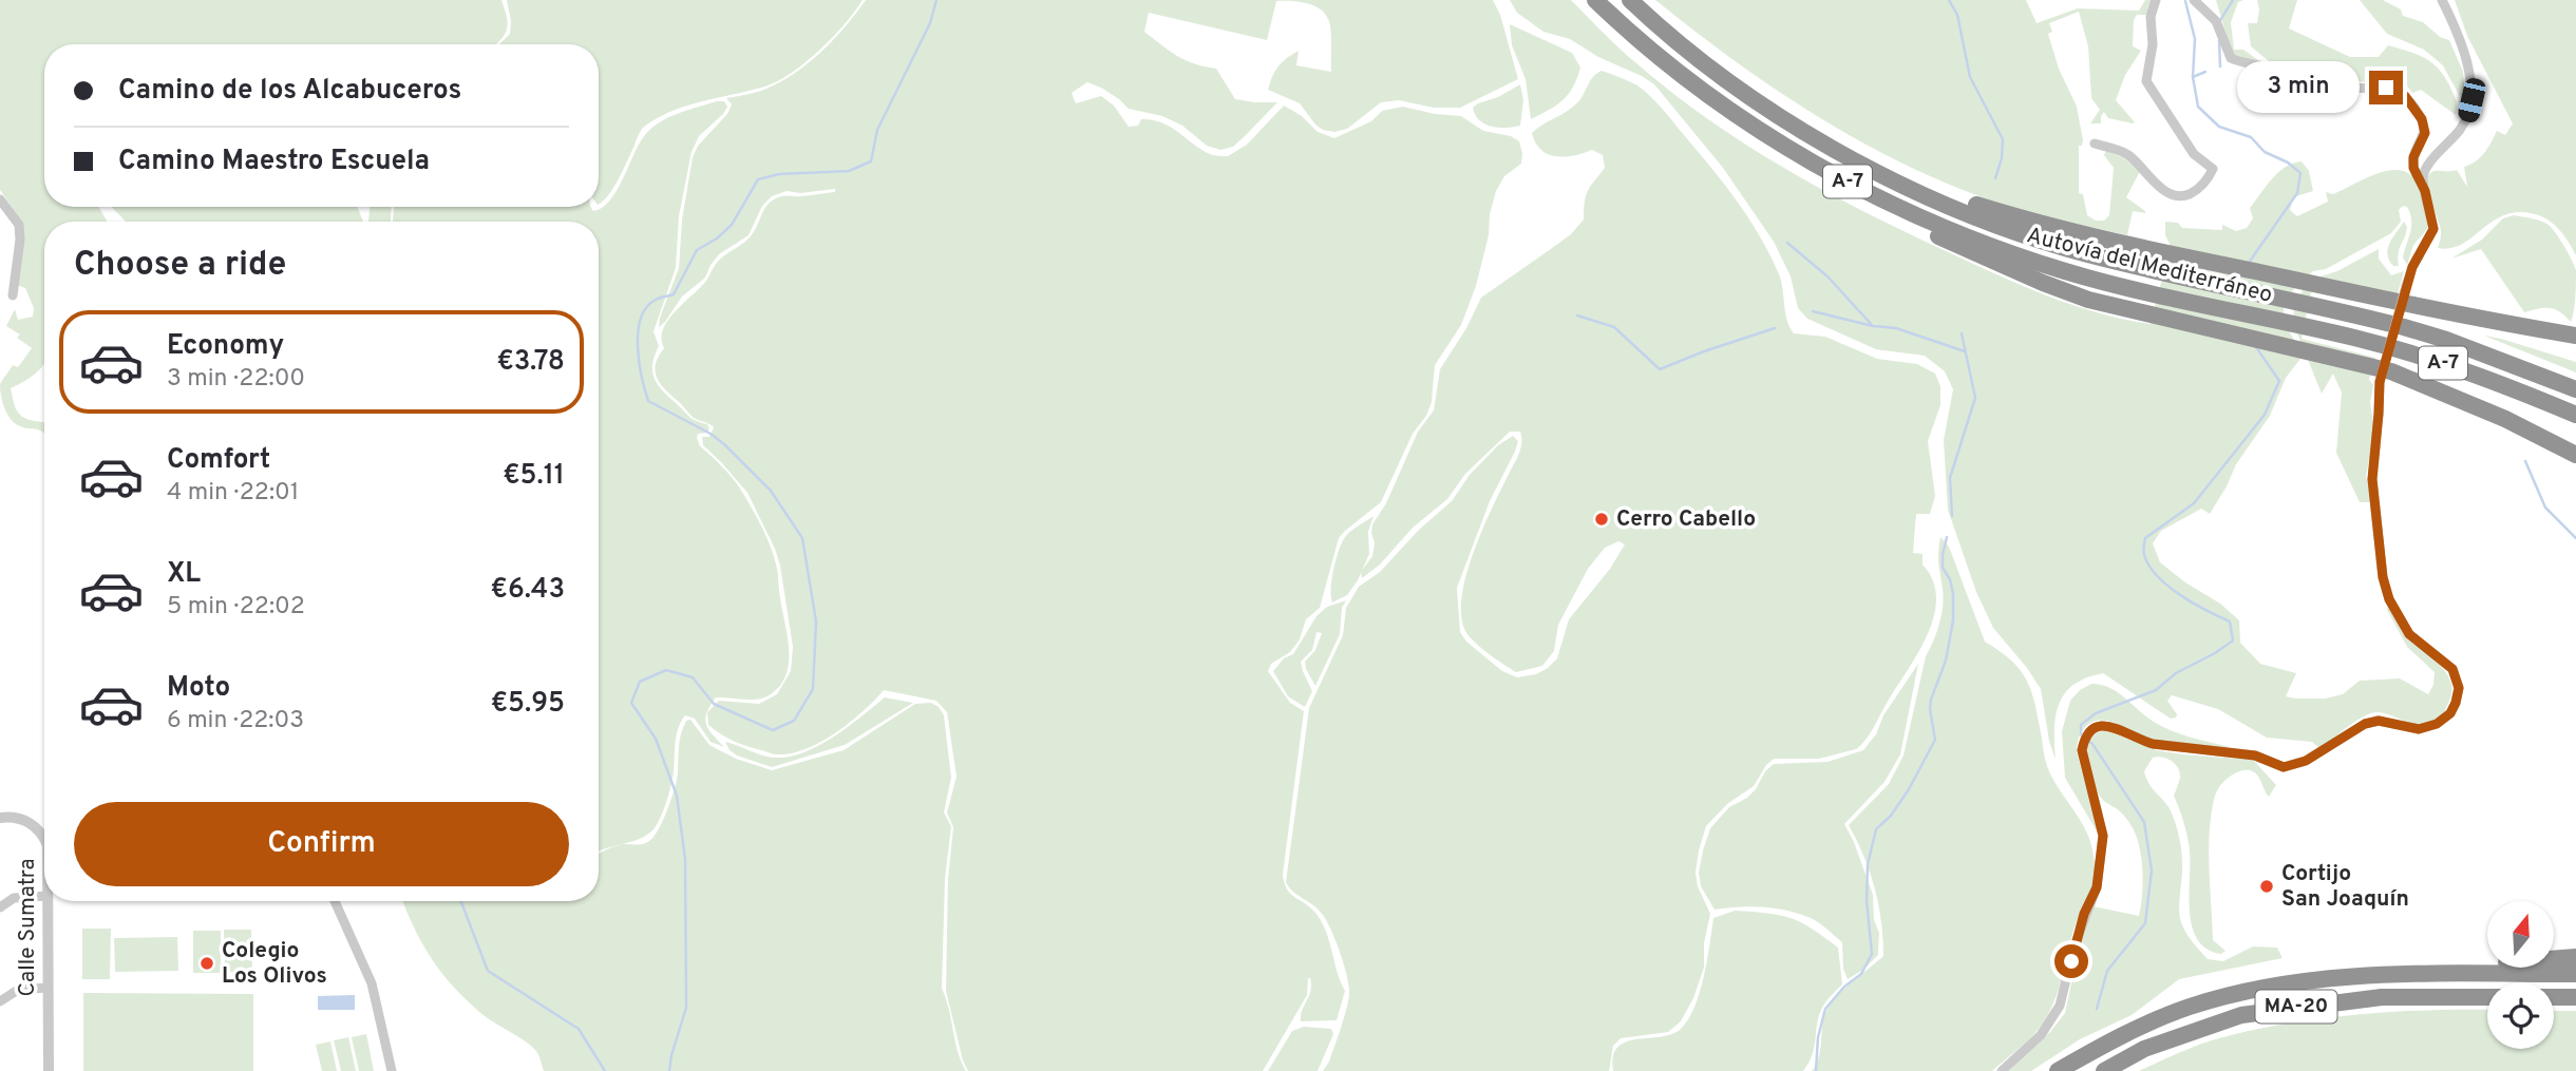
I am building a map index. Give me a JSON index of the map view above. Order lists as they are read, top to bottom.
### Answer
{
  "streets": {
    "highway": ["A-7", "Autovía del Mediterráneo", "MA-20"],
    "street": ["Calle Sumatra"]
  },
  "places": ["Cerro Cabello", "Cortijo San Joaquín", "Colegio Los Olivos"],
  "north": "top",
  "page": {
    "banner": ["Camino de los Alcabuceros", "Camino Maestro Escuela"],
    "bubble": "3 min",
    "heading": "Choose a ride",
    "list": [
      {
        "name": "Economy",
        "note": "3 min · 22:00",
        "value": "€3.78"
      },
      {
        "name": "Comfort",
        "note": "4 min · 22:01",
        "value": "€5.11"
      },
      {
        "name": "XL",
        "note": "5 min · 22:02",
        "value": "€6.43"
      },
      {
        "name": "Moto",
        "note": "6 min · 22:03",
        "value": "€5.95"
      }
    ],
    "buttons": "Confirm"
  }
}
